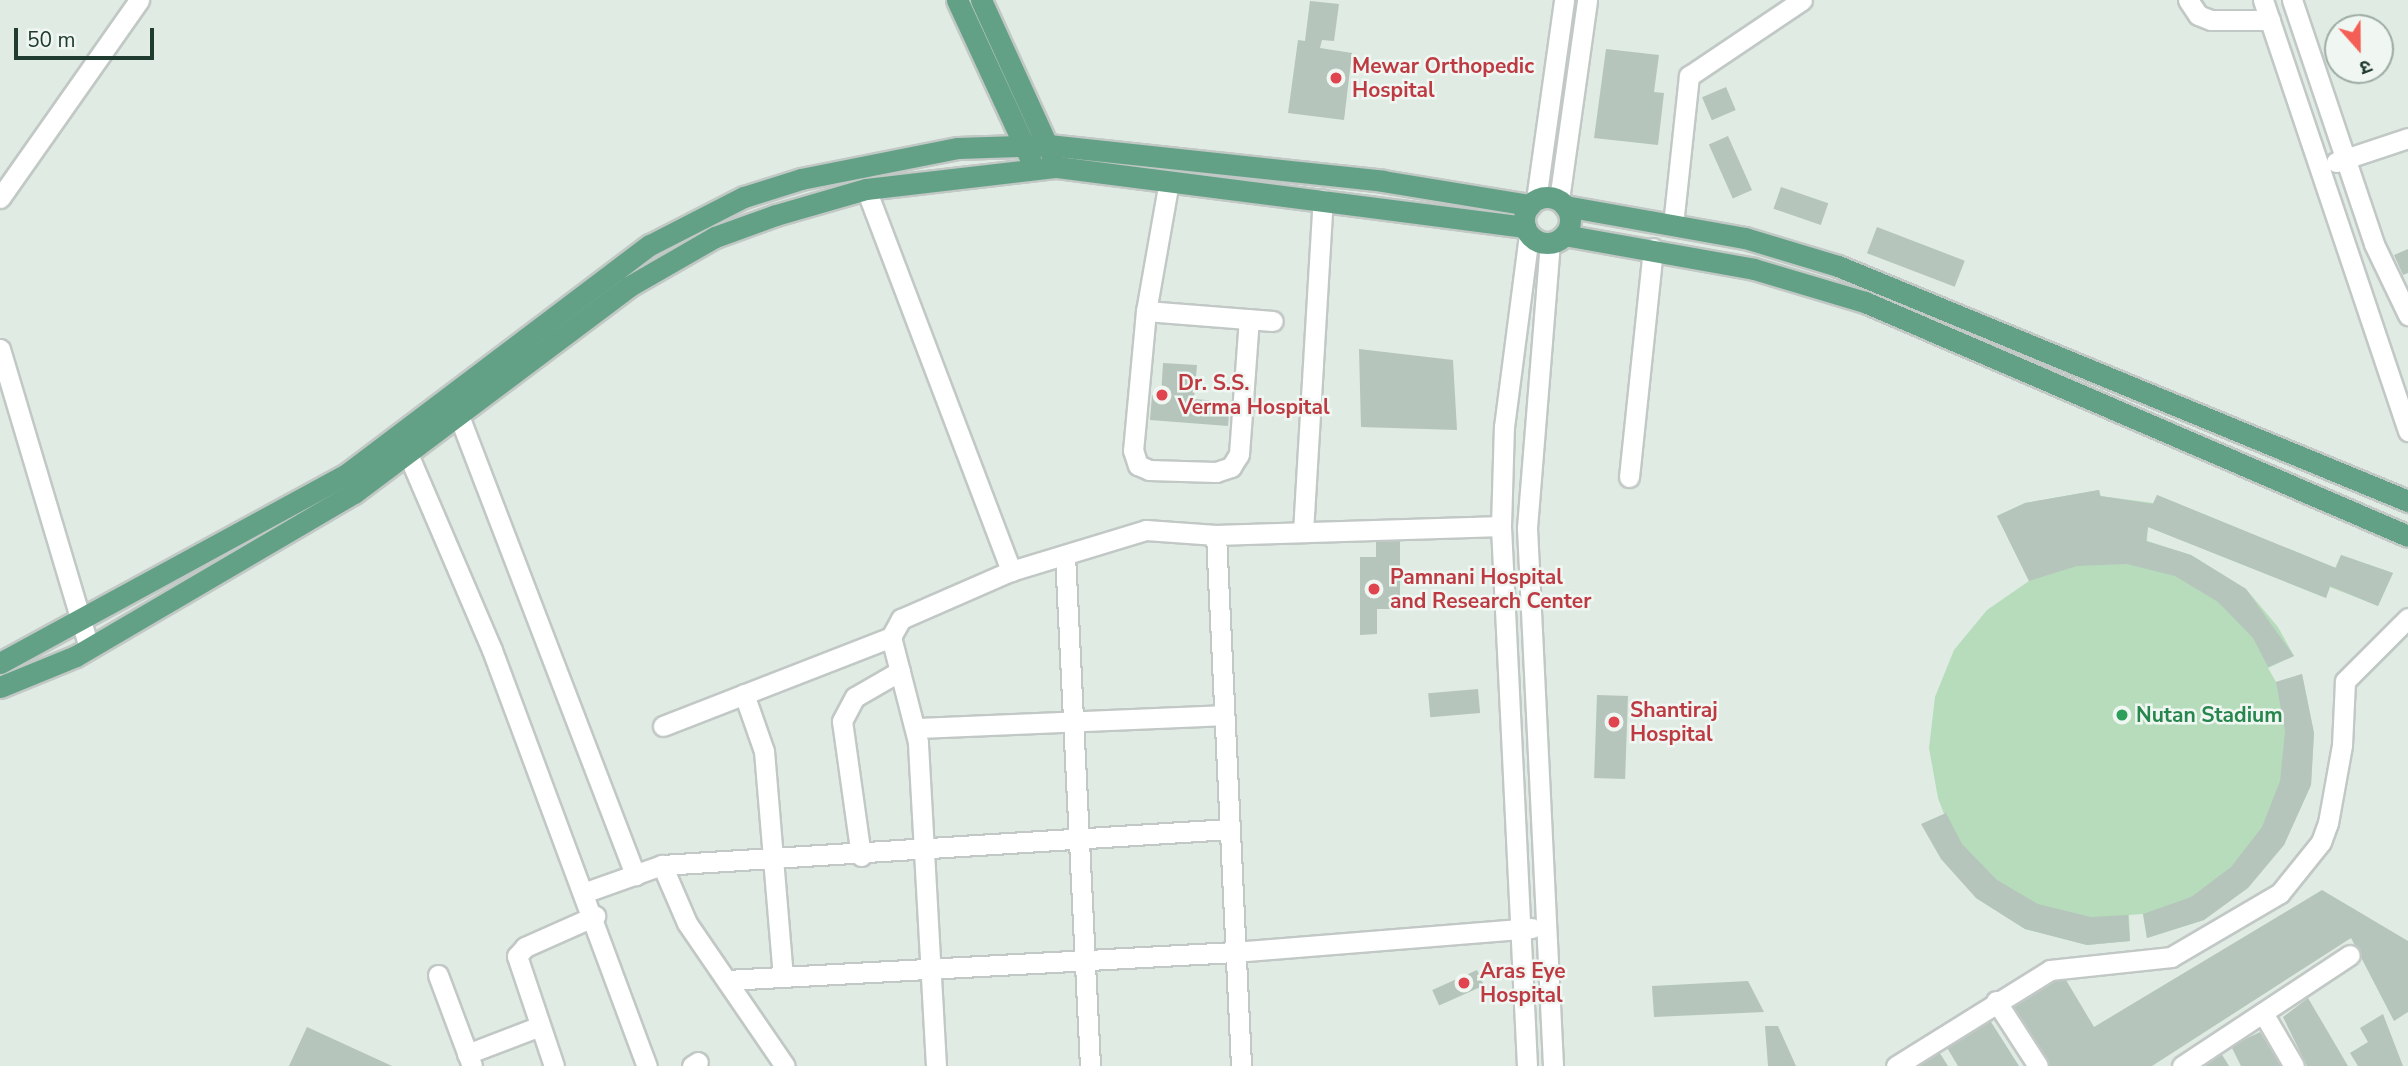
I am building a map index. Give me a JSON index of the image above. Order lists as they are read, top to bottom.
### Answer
{
  "places": [
    "Mewar Orthopedic Hospital",
    "Dr. S.S. Verma Hospital",
    "Pamnani Hospital and Research Center",
    "Nutan Stadium",
    "Shantiraj Hospital",
    "Aras Eye Hospital"
  ],
  "scale_bar": "50 m",
  "north": "bottom"
}
